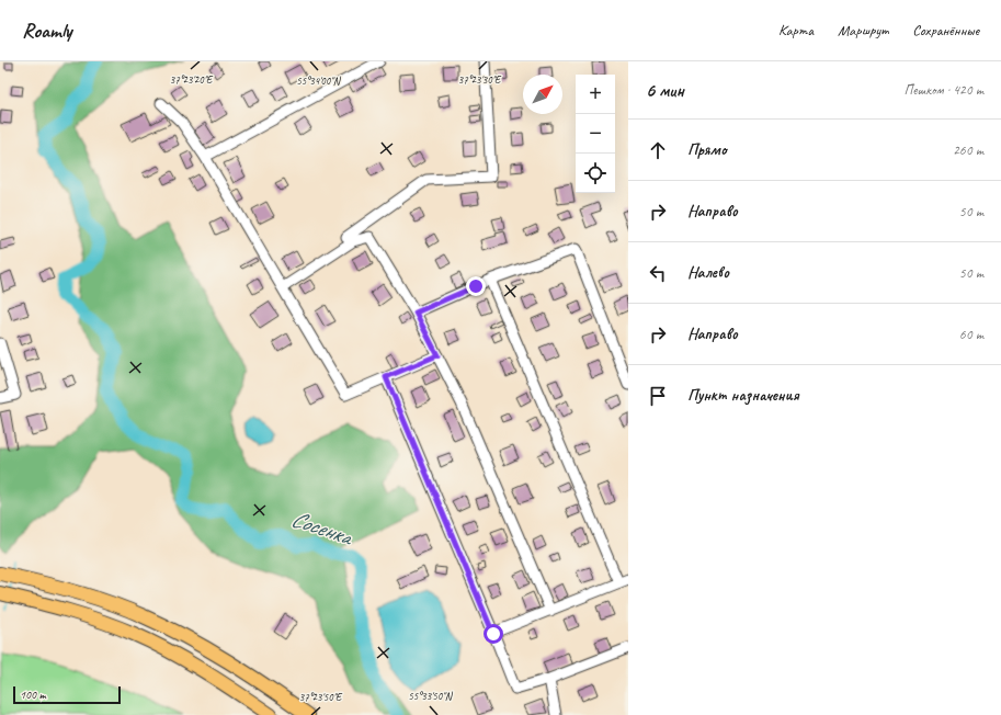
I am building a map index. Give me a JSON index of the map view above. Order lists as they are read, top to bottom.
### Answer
{
  "water": ["Сосенка"],
  "scale_bar": "100 m",
  "north": "top right",
  "page": {
    "header": "Roamly",
    "nav": ["Карта", "Маршрут", "Сохранённые"],
    "heading": ["6 мин", "Пешком · 420 m"],
    "map_buttons": ["+", "−"],
    "list": [
      ["Прямо", "260 m"],
      ["Направо", "50 m"],
      ["Налево", "50 m"],
      ["Направо", "60 m"],
      "Пункт назначения"
    ],
    "scale": "100 m"
  },
  "coordinates": [
    "37°23'20\"E",
    "37°23'30\"E",
    "55°34'00\"N",
    "55°33'50\"N",
    "37°23'50\"E"
  ]
}
